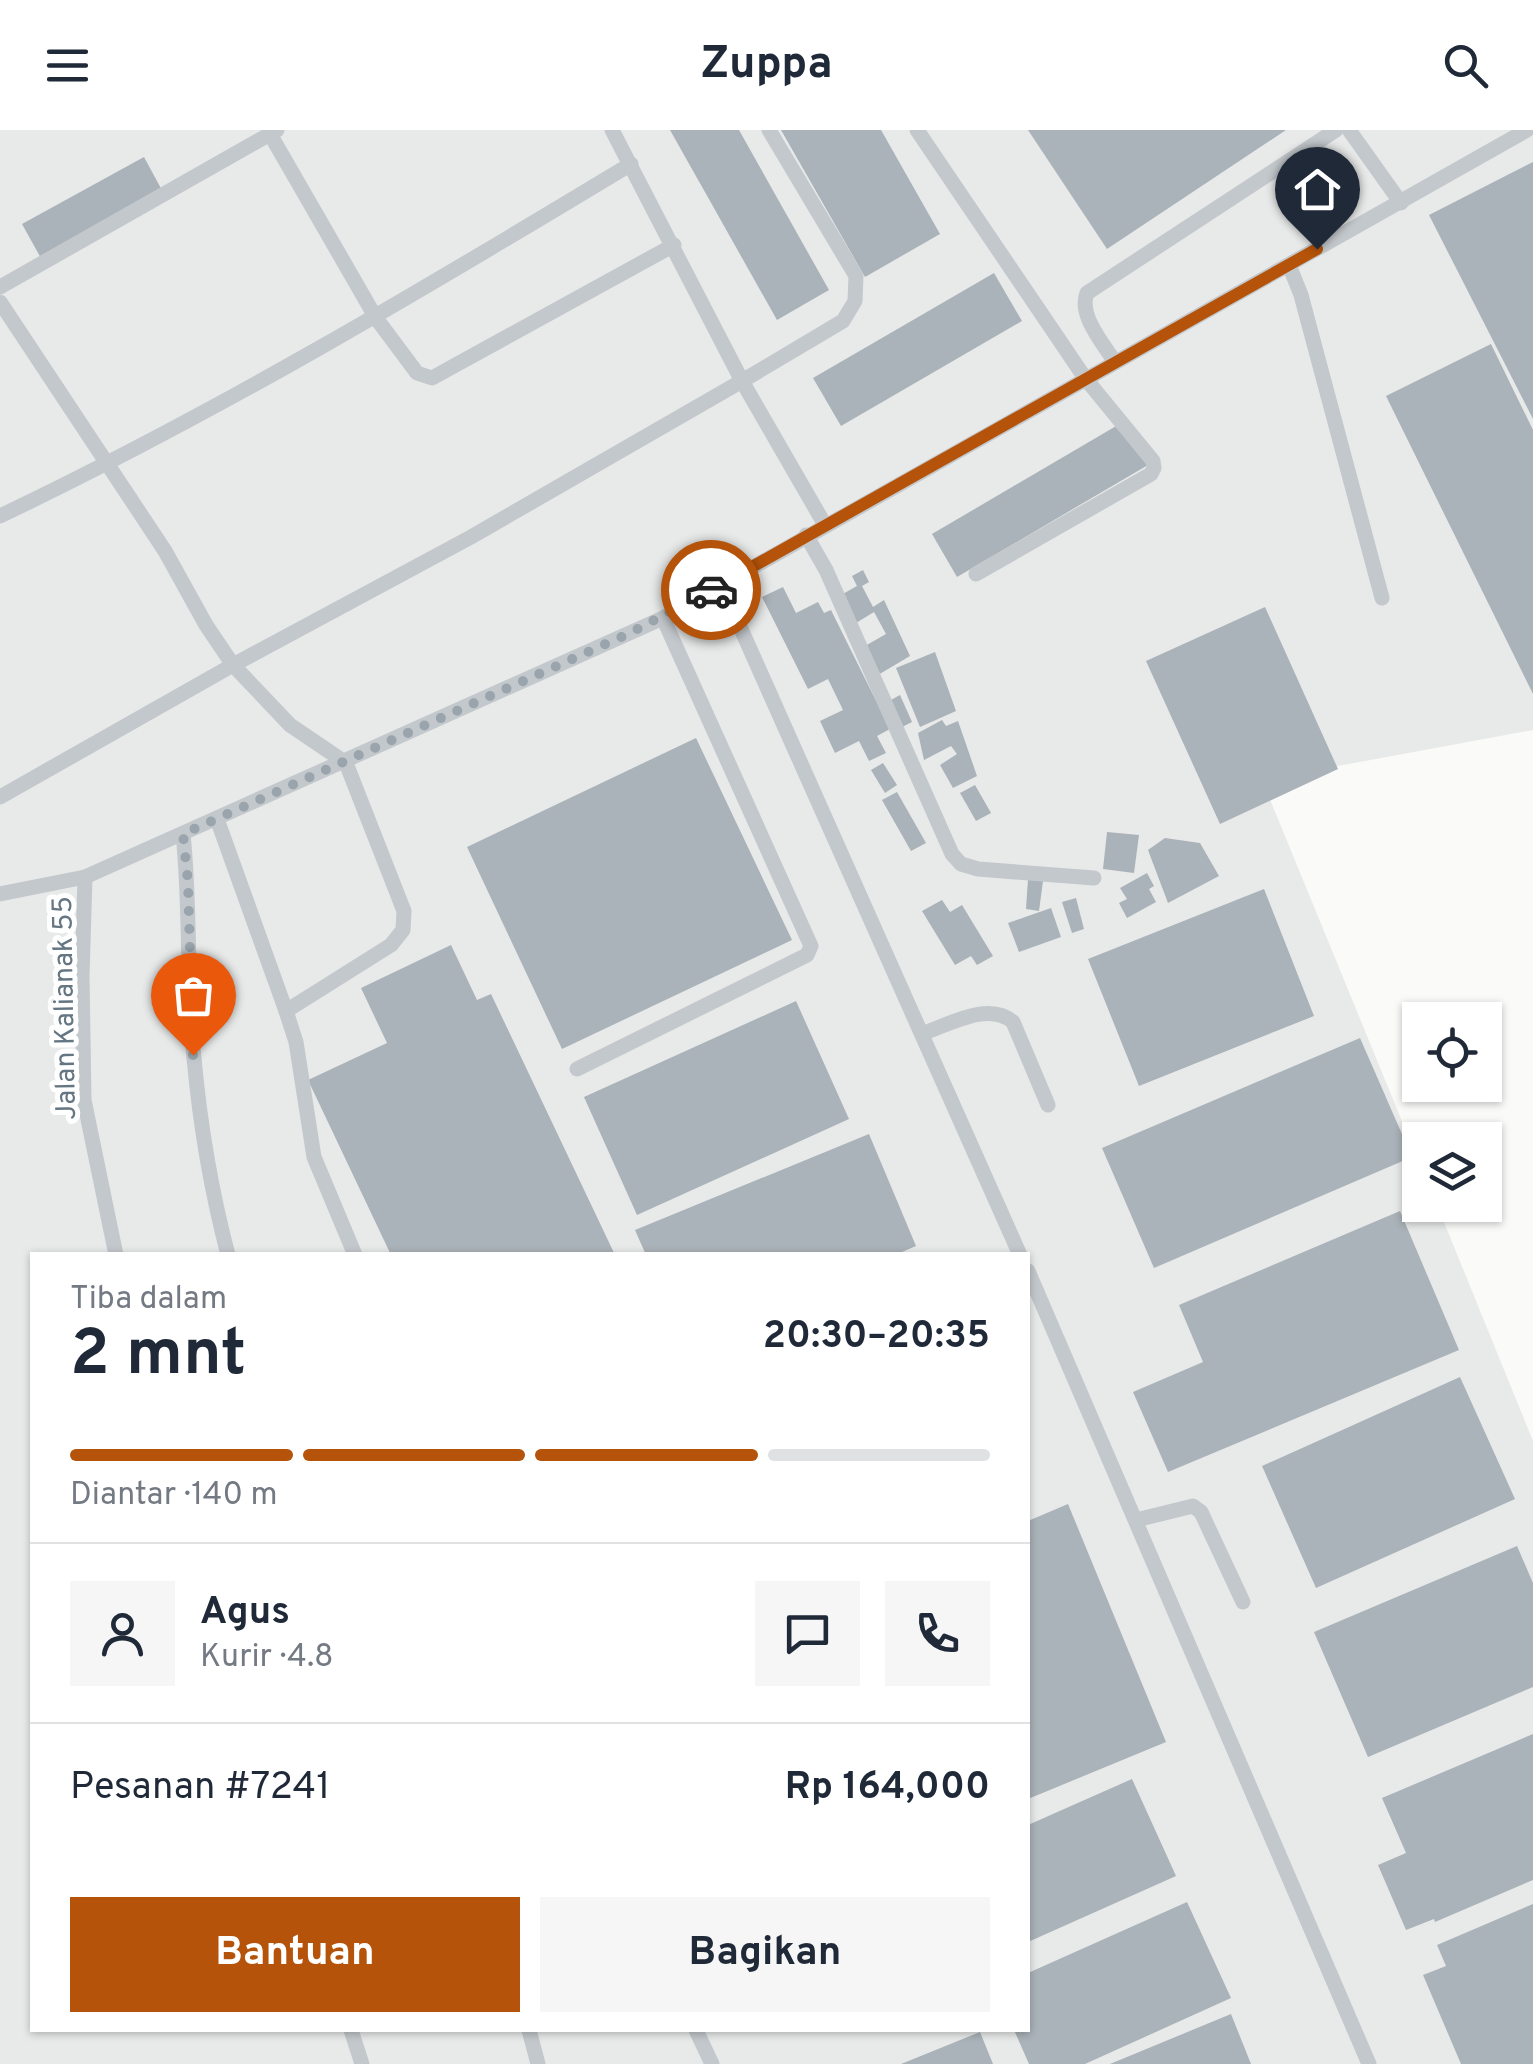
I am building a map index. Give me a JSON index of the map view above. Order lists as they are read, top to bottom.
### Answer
{
  "streets": {
    "lane": ["Jalan Kalianak 55"]
  },
  "page": {
    "header": "Zuppa",
    "heading": ["2 mnt", "Tiba dalam", "20:30–20:35"],
    "panel": [
      "Agus",
      "Kurir · 4.8",
      "Pesanan #7241",
      "Rp 164,000"
    ],
    "bar": "Diantar · 140 m",
    "buttons": ["Bantuan", "Bagikan"]
  }
}
